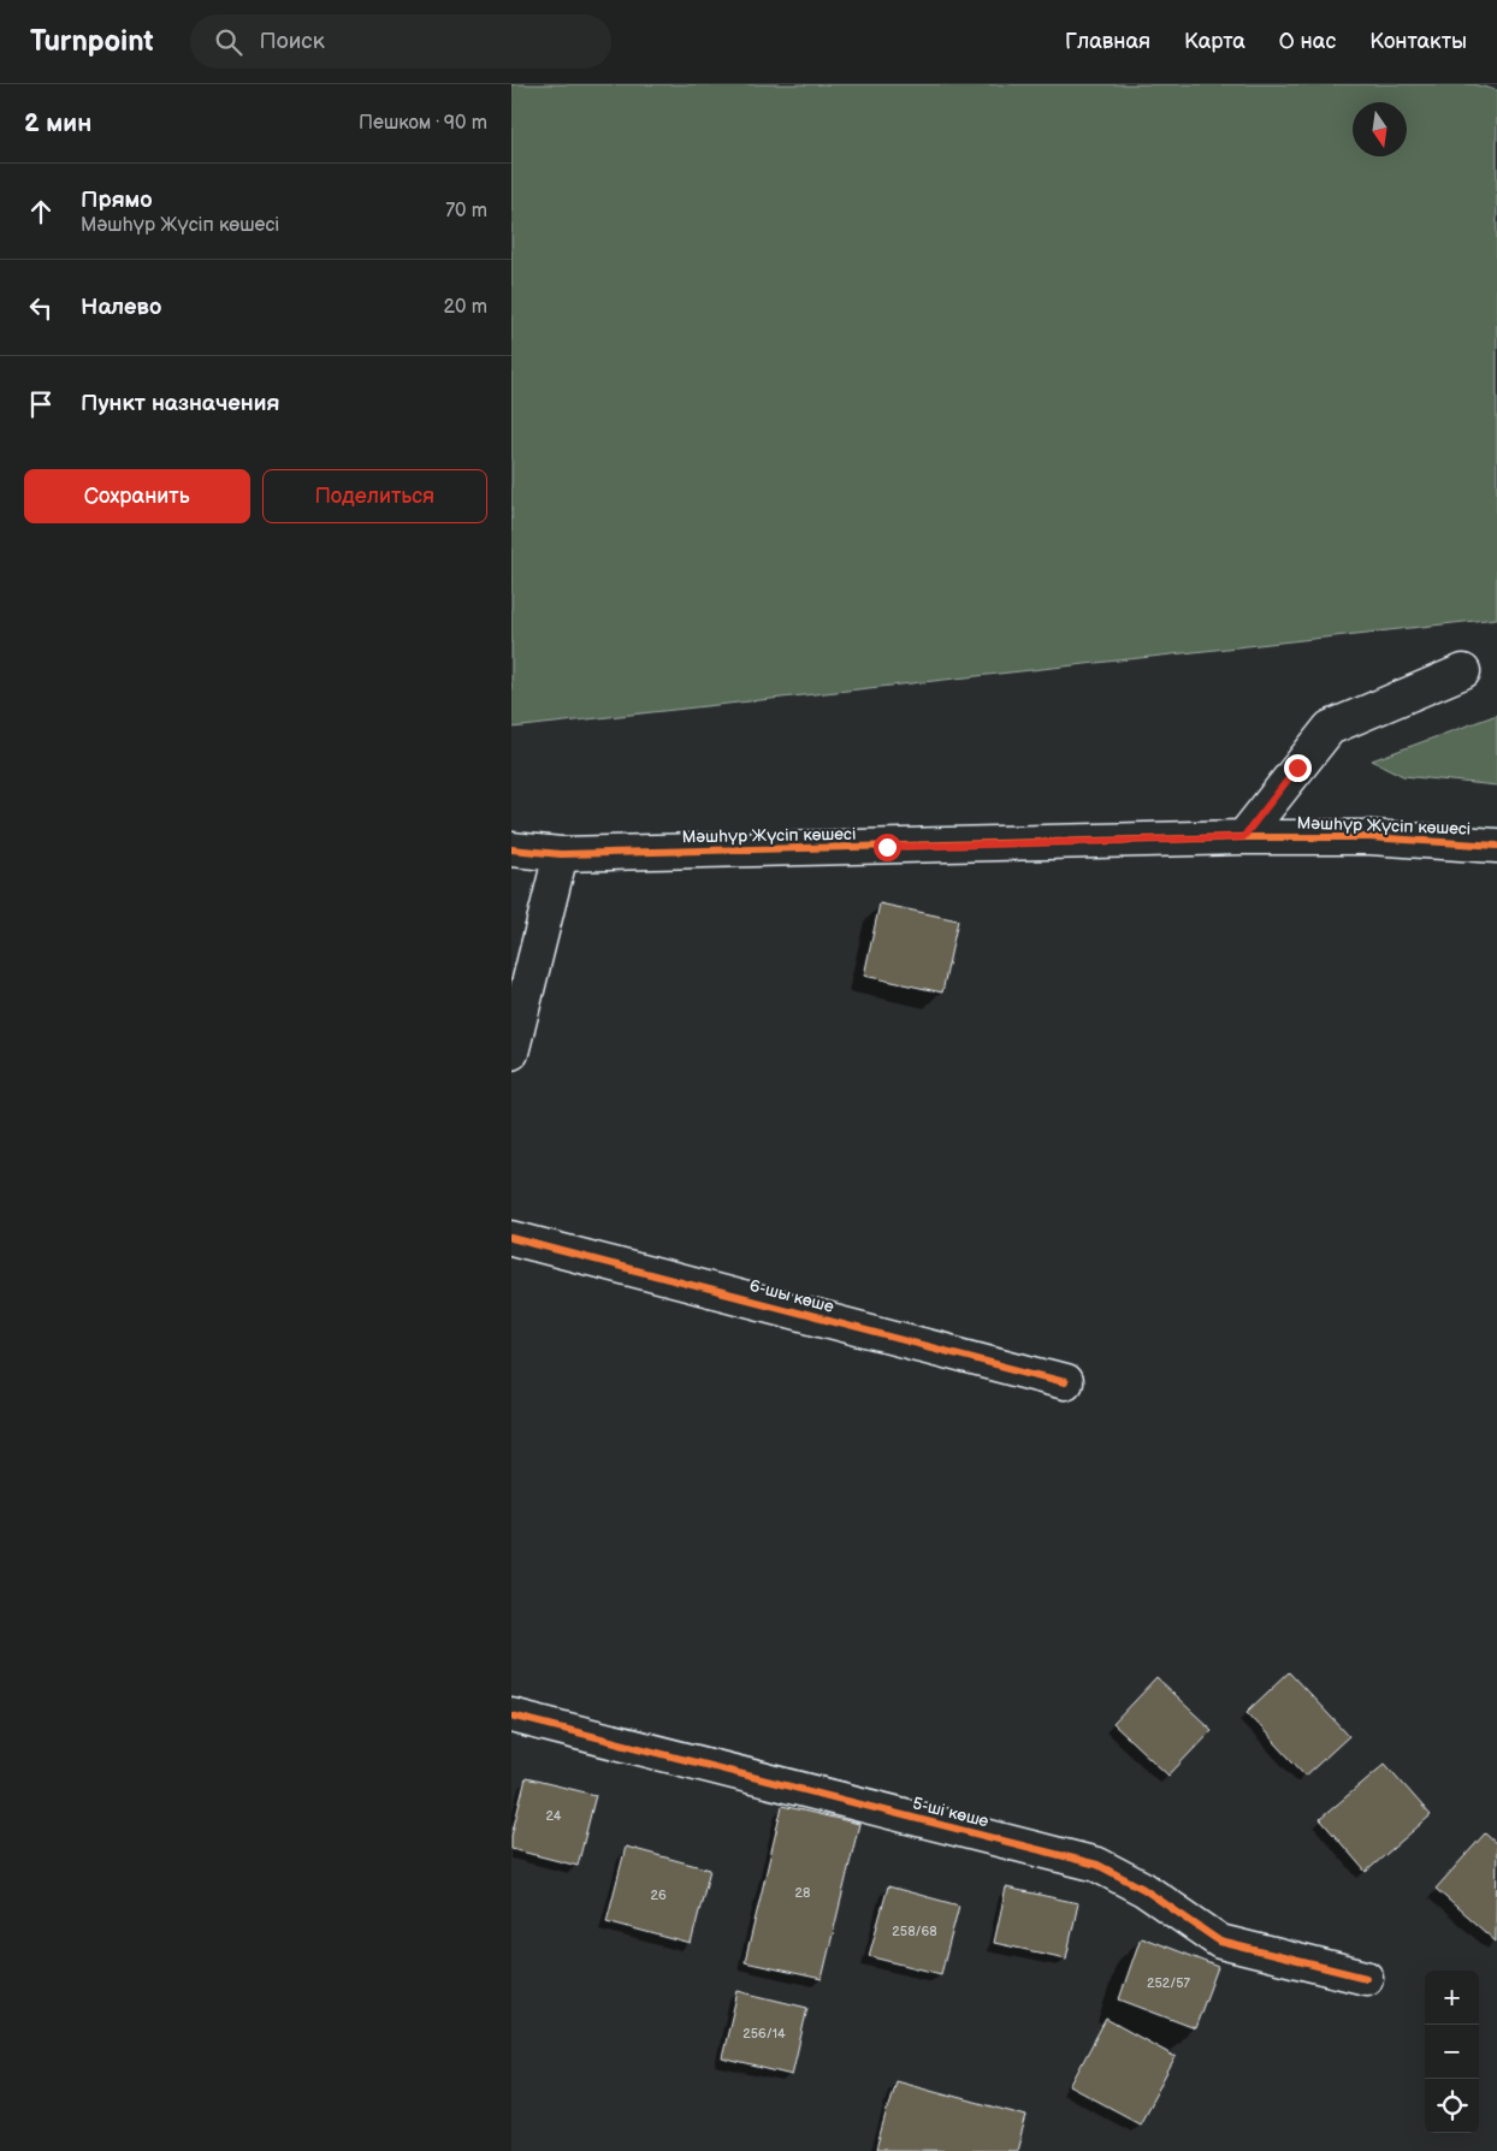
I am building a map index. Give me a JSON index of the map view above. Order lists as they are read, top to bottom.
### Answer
{
  "streets": {
    "street": ["Мәшhүр Жүсіп көшесі", "6-шы көше", "5-ші көше"]
  },
  "house_numbers": [
    "24",
    "28",
    "26",
    "258/68",
    "252/57",
    "256/14"
  ],
  "north": "bottom",
  "page": {
    "header": "Turnpoint",
    "search": "Поиск",
    "nav": [
      "Главная",
      "Карта",
      "О нас",
      "Контакты"
    ],
    "heading": ["2 мин", "Пешком · 90 m"],
    "list": [
      ["Прямо", "Мәшhүр Жүсіп көшесі", "70 m"],
      ["Налево", "20 m"],
      "Пункт назначения"
    ],
    "buttons": ["Сохранить", "Поделиться"],
    "map_buttons": ["+", "−"]
  }
}
